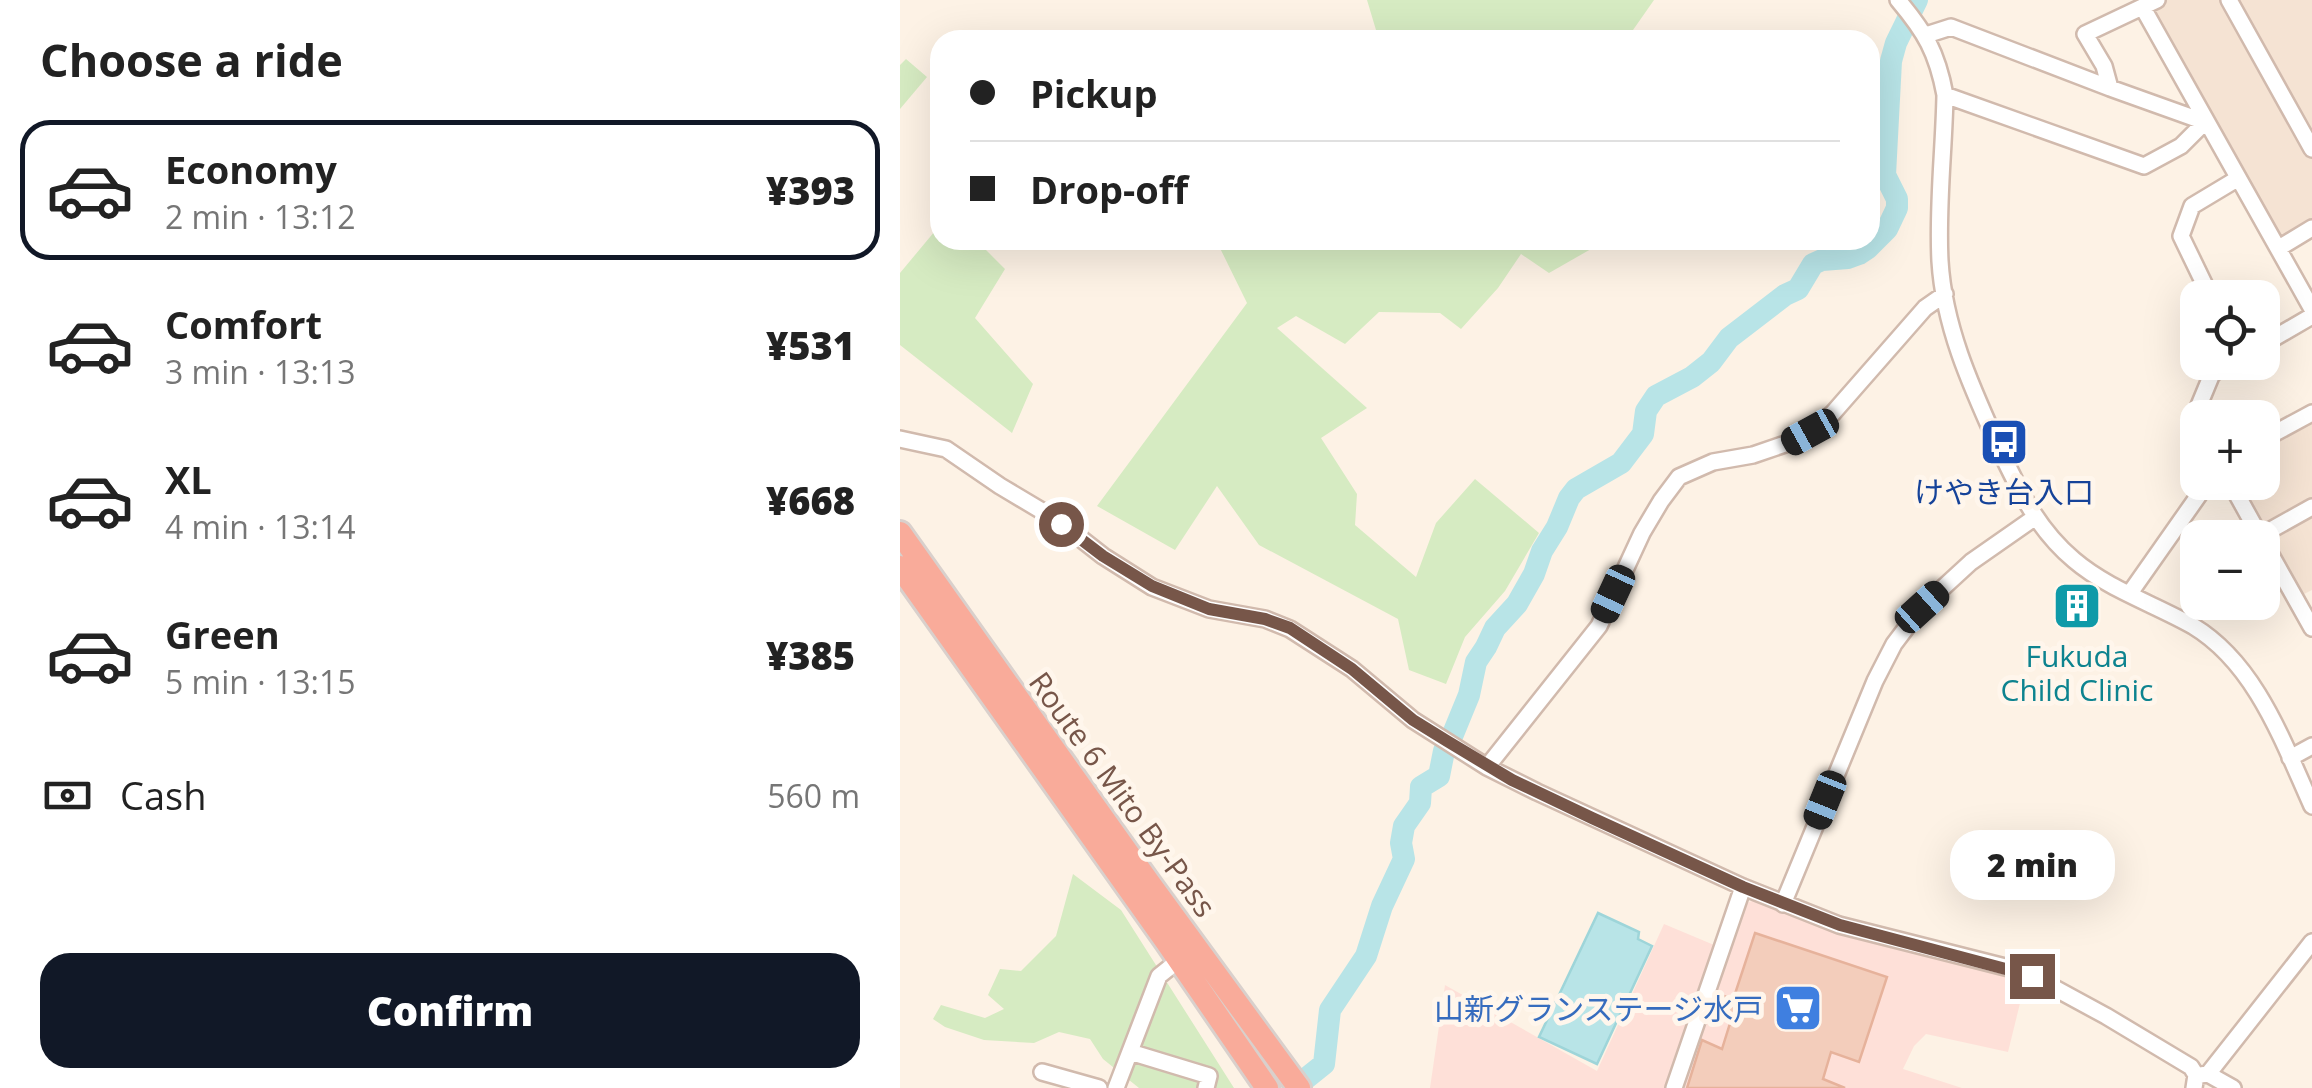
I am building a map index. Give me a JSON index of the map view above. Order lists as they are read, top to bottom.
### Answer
{
  "streets": {
    "highway": ["Route 6 Mito By-Pass"]
  },
  "places": {
    "bus stop": ["けやき台入口"],
    "building": ["Fukuda Child Clinic"],
    "supermarket": ["山新グランステージ水戸"]
  },
  "page": {
    "heading": "Choose a ride",
    "banner": ["Pickup", "Drop-off"],
    "list": [
      {
        "name": "Economy",
        "note": "2 min · 13:12",
        "value": "¥393"
      },
      {
        "name": "Comfort",
        "note": "3 min · 13:13",
        "value": "¥531"
      },
      {
        "name": "XL",
        "note": "4 min · 13:14",
        "value": "¥668"
      },
      {
        "name": "Green",
        "note": "5 min · 13:15",
        "value": "¥385"
      }
    ],
    "map_buttons": ["+", "−"],
    "pay": ["Cash", "560 m"],
    "bubble": "2 min",
    "buttons": "Confirm"
  }
}
